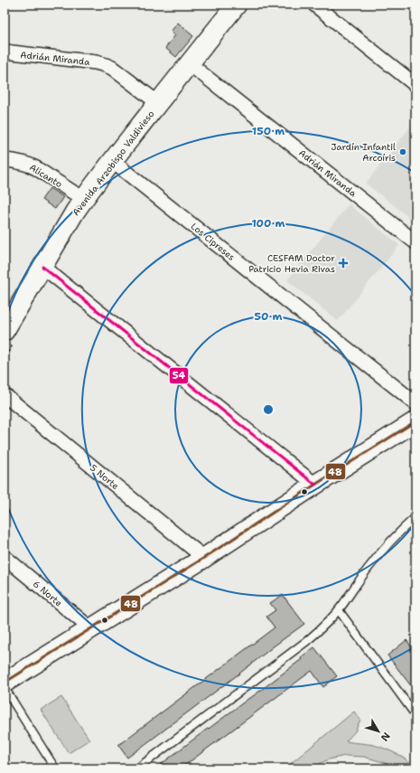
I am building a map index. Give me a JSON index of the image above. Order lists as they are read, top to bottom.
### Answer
{
  "streets": {
    "street": [
      "Adrián Miranda",
      "Avenida Arzobispo Valdivieso",
      "Alicanto",
      "Los Cipreses",
      "5 Norte",
      "6 Norte"
    ]
  },
  "crossings": [
    ["Adrián Miranda", "Avenida Arzobispo Valdivieso"],
    ["Avenida Arzobispo Valdivieso", "Alicanto"],
    ["Avenida Arzobispo Valdivieso", "Los Cipreses"]
  ],
  "places": {
    "other": ["Jardín Infantil Arcoíris"],
    "health": ["CESFAM Doctor Patricio Hevia Rivas"]
  },
  "lines": ["transit line 54", "transit line 48"],
  "north": "bottom right",
  "rings": ["150 m", "100 m", "50 m"]
}
